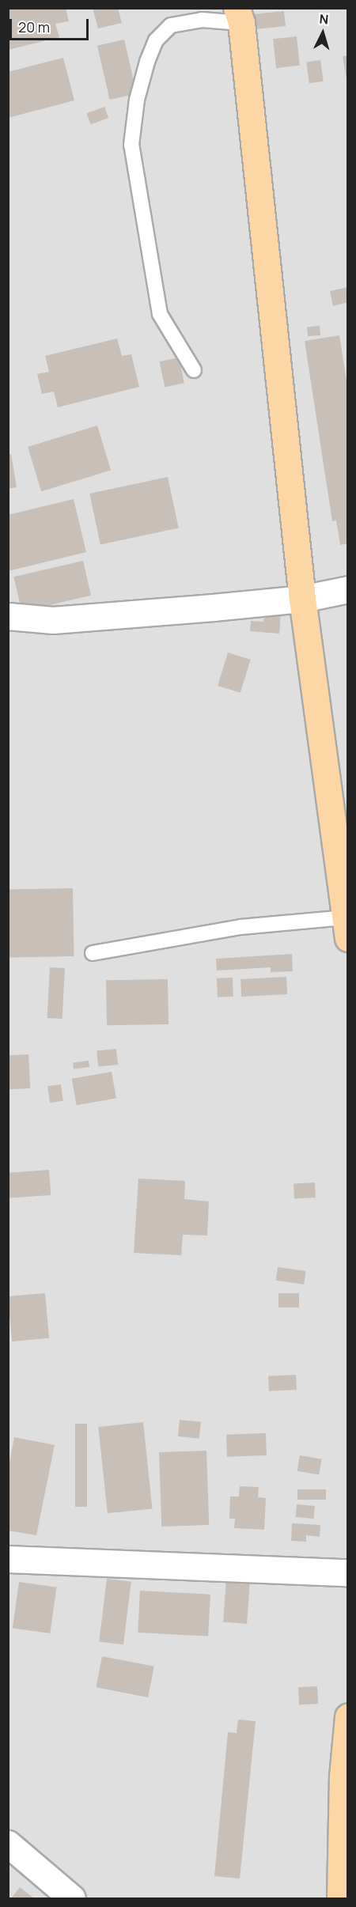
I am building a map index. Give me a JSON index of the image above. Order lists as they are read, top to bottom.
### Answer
{
  "scale_bar": "20 m",
  "north": "top"
}
